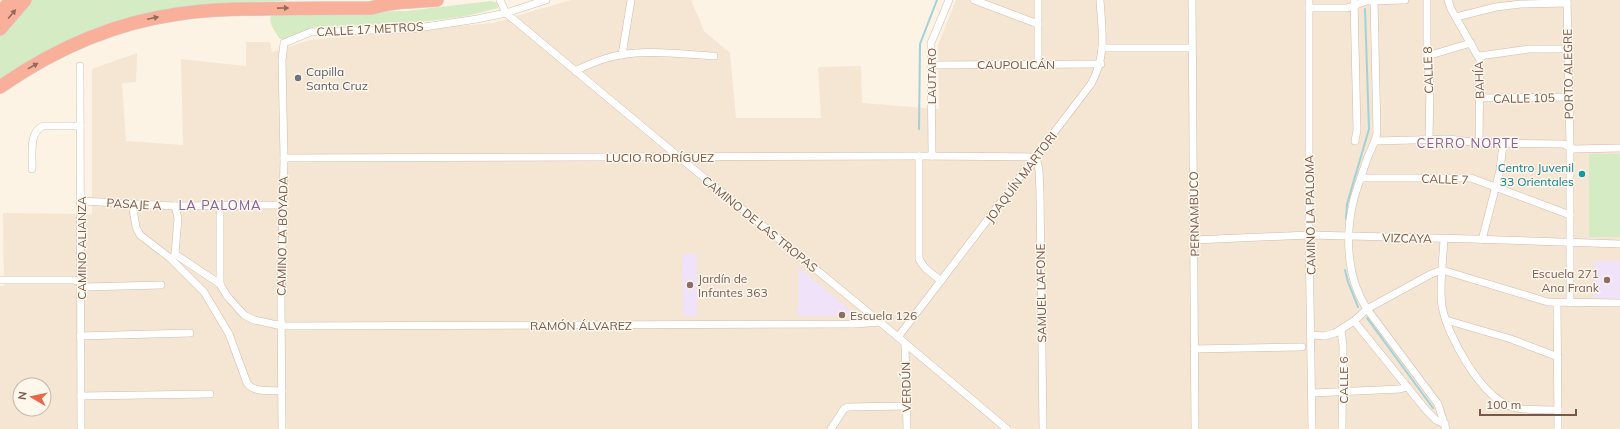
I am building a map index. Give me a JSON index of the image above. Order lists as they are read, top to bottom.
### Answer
{
  "streets": {
    "street": [
      "CALLE 17 METROS",
      "CAUPOLICÁN",
      "CALLE 8",
      "PORTO ALEGRE",
      "LAUTARO",
      "BAHÍA",
      "CALLE 105",
      "LUCIO RODRÍGUEZ",
      "JOAQUÍN MARTORI",
      "CALLE 7",
      "PASAJE A",
      "PERNAMBUCO",
      "CAMINO LA PALOMA",
      "CAMINO DE LAS TROPAS",
      "CAMINO LA BOYADA",
      "VIZCAYA",
      "CAMINO ALIANZA",
      "SAMUEL LAFONE",
      "RAMÓN ÁLVAREZ",
      "CALLE 6",
      "VERDÚN"
    ]
  },
  "crossings": [
    ["CALLE 17 METROS", "CAMINO DE LAS TROPAS"],
    ["CALLE 17 METROS", "CAMINO LA BOYADA"],
    ["CAUPOLICÁN", "LAUTARO"],
    ["CAUPOLICÁN", "JOAQUÍN MARTORI"],
    ["PORTO ALEGRE", "CALLE 105"],
    ["PORTO ALEGRE", "CALLE 7"],
    ["PORTO ALEGRE", "VIZCAYA"],
    ["LAUTARO", "LUCIO RODRÍGUEZ"],
    ["BAHÍA", "CALLE 105"],
    ["LUCIO RODRÍGUEZ", "JOAQUÍN MARTORI"],
    ["LUCIO RODRÍGUEZ", "CAMINO DE LAS TROPAS"],
    ["LUCIO RODRÍGUEZ", "CAMINO LA BOYADA"],
    ["LUCIO RODRÍGUEZ", "SAMUEL LAFONE"],
    ["JOAQUÍN MARTORI", "CAMINO DE LAS TROPAS"],
    ["JOAQUÍN MARTORI", "SAMUEL LAFONE"],
    ["PASAJE A", "CAMINO LA BOYADA"],
    ["PASAJE A", "CAMINO ALIANZA"],
    ["PERNAMBUCO", "VIZCAYA"],
    ["CAMINO LA PALOMA", "VIZCAYA"],
    ["CAMINO DE LAS TROPAS", "RAMÓN ÁLVAREZ"],
    ["CAMINO DE LAS TROPAS", "VERDÚN"],
    ["CAMINO LA BOYADA", "RAMÓN ÁLVAREZ"]
  ],
  "districts": ["CERRO NORTE", "LA PALOMA"],
  "places": [
    "Capilla Santa Cruz",
    "Centro Juvenil 33 Orientales",
    "Escuela 271 Ana Frank",
    "Jardín de Infantes 363",
    "Escuela 126"
  ],
  "scale_bar": "100 m",
  "north": "left"
}
